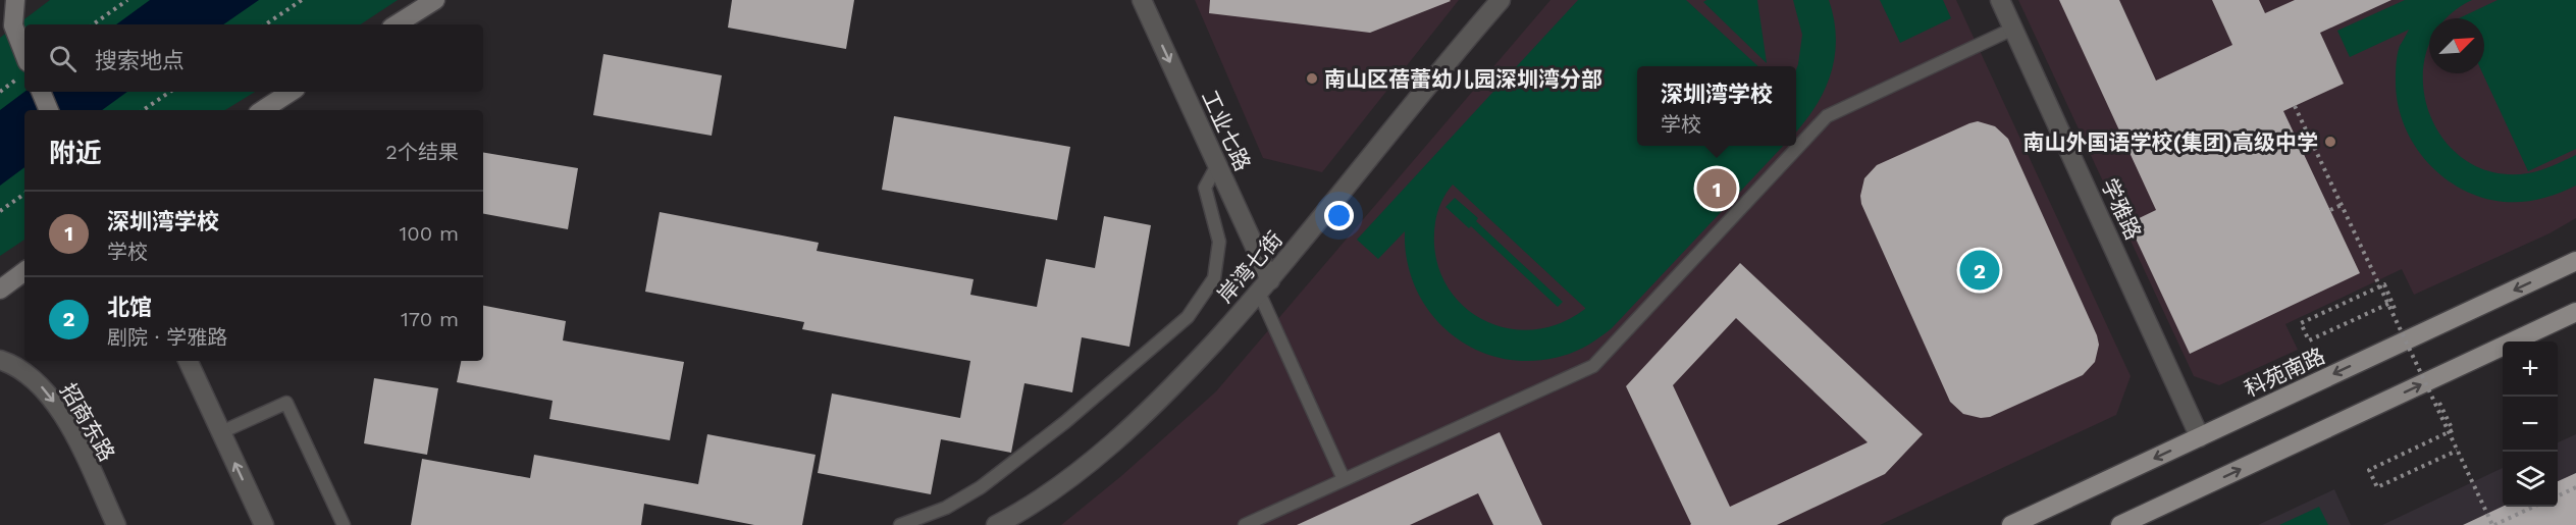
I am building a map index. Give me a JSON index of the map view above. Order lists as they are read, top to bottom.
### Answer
{
  "streets": {
    "main road": ["科苑南路"],
    "street": [
      "工业七路",
      "学雅路",
      "岸湾七街",
      "招商东路"
    ]
  },
  "crossings": [
    ["工业七路", "岸湾七街"],
    ["学雅路", "科苑南路"]
  ],
  "one_way": ["工业七路"],
  "places": ["南山区蓓蕾幼儿园深圳湾分部", "南山外国语学校(集团)高级中学"],
  "north": "top right",
  "page": {
    "search": "搜索地点",
    "popup": ["深圳湾学校", "学校"],
    "heading": ["附近", "2个结果"],
    "pins": ["1", "2"],
    "list": [
      {
        "mark": "1",
        "name": "深圳湾学校",
        "note": "学校",
        "value": "100 m"
      },
      {
        "mark": "2",
        "name": "北馆",
        "note": "剧院 · 学雅路",
        "value": "170 m"
      }
    ],
    "map_buttons": ["+", "−"]
  }
}
